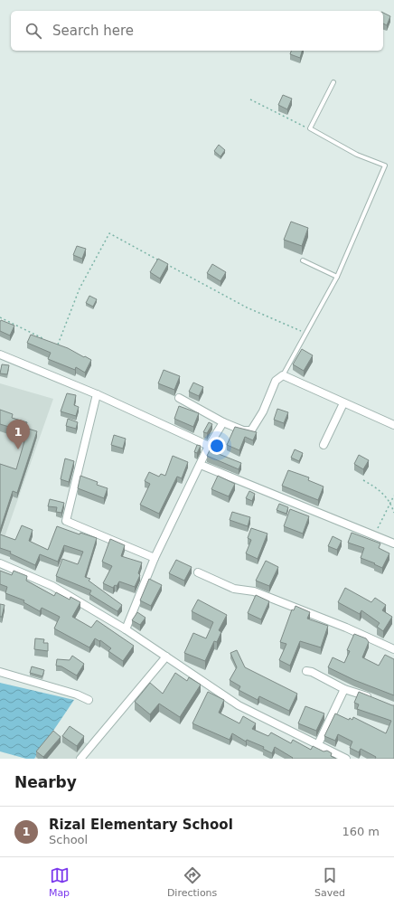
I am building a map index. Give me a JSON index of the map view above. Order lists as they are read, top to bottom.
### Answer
{
  "page": {
    "search": "Search here",
    "pins": "1",
    "heading": "Nearby",
    "list": [
      {
        "mark": "1",
        "name": "Rizal Elementary School",
        "note": "School",
        "value": "160 m"
      }
    ],
    "nav": ["Map", "Directions", "Saved"]
  }
}
